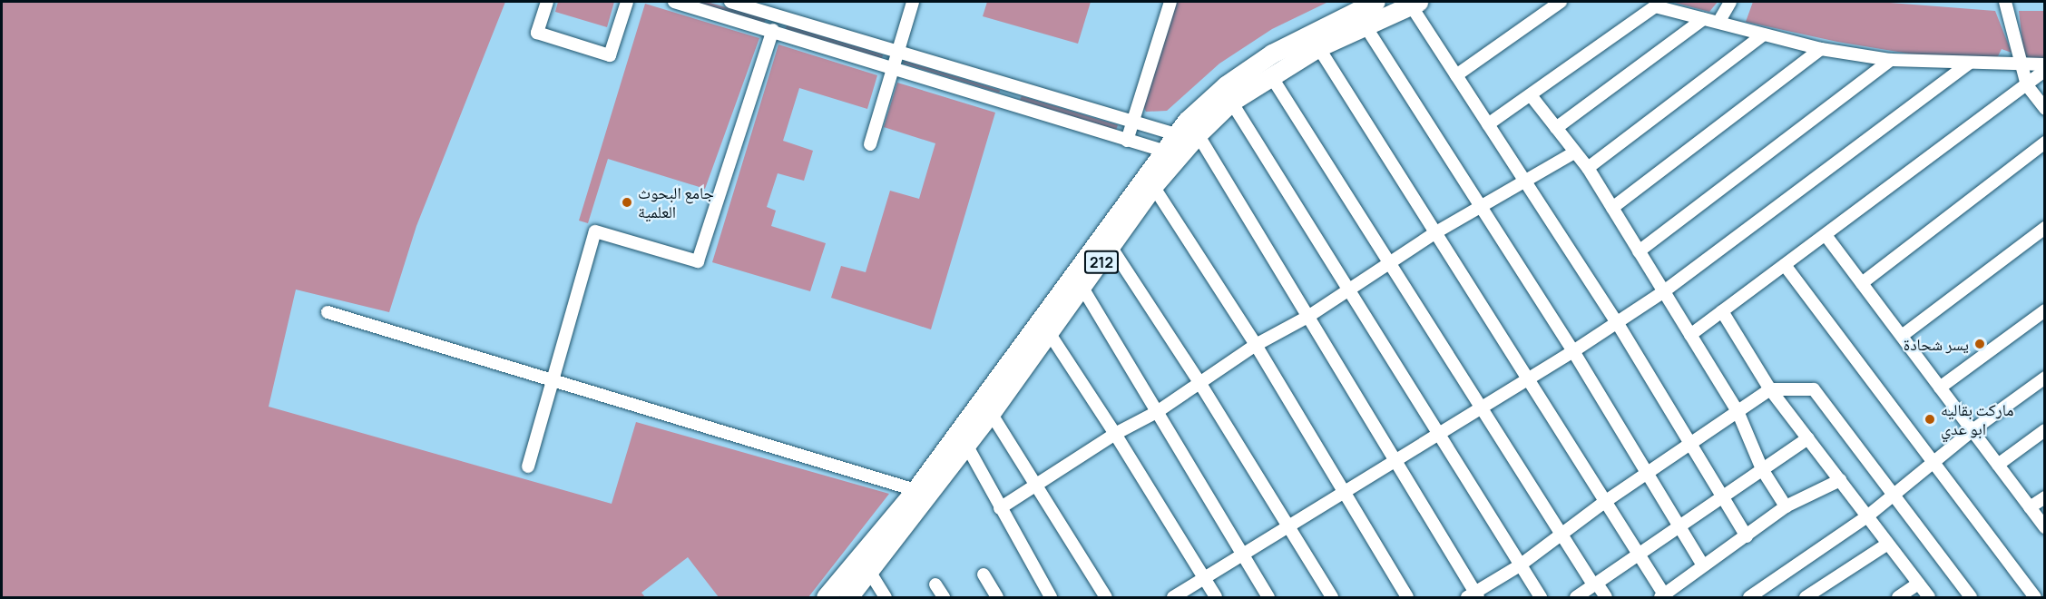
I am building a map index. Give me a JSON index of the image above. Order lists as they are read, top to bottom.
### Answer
{
  "streets": {
    "main road": ["212"]
  },
  "places": ["جامع البحوث العلمية", "يسر شحادة", "ماركت بقاليه ابو عدي"]
}
